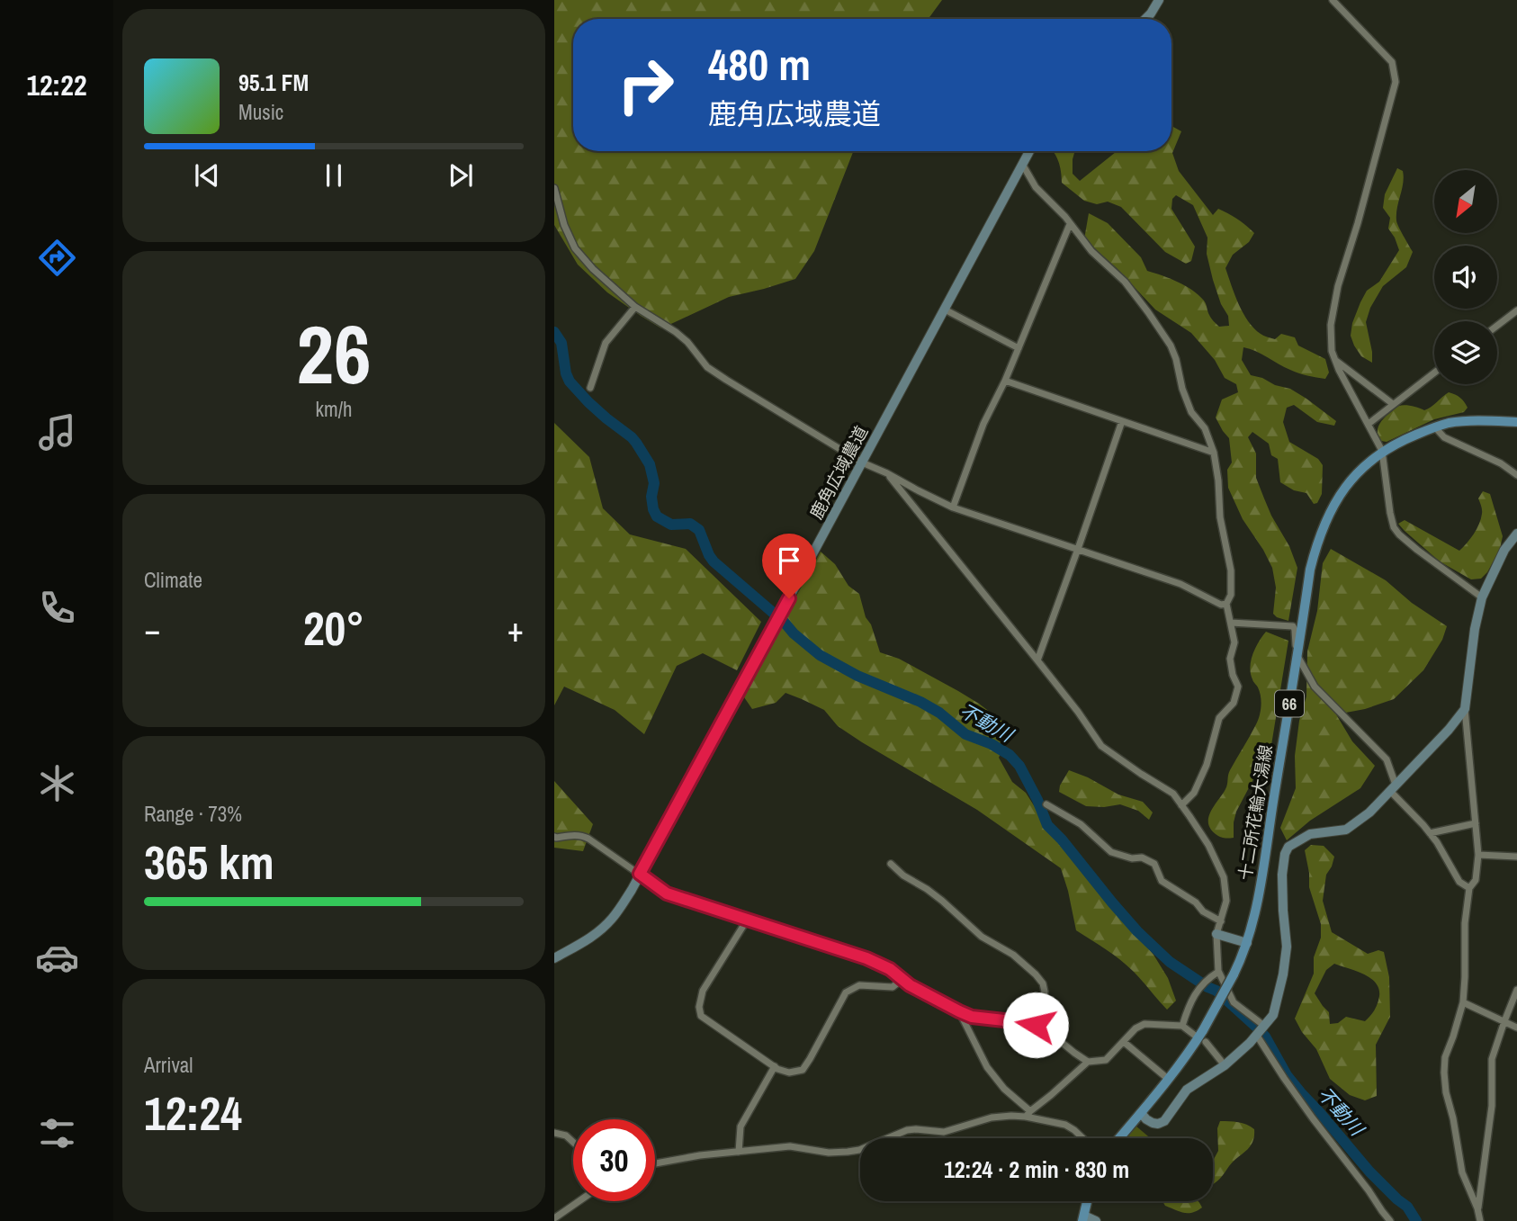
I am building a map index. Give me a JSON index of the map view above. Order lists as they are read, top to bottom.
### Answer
{
  "streets": {
    "main road": ["66", "十二所花輪大湯線"],
    "street": ["鹿角広域農道"]
  },
  "water": ["不動川"],
  "north": "bottom left",
  "page": {
    "tabs": "12:22",
    "turn": ["480 m", "鹿角広域農道"],
    "song": ["95.1 FM", "Music"],
    "tile": [
      ["26", "km/h"],
      "Climate",
      ["Range · 73%", "365 km"],
      ["Arrival", "12:24"]
    ],
    "heat": ["−", "20°", "+"],
    "limit": "30",
    "trip": "12:24 · 2 min · 830 m"
  }
}
